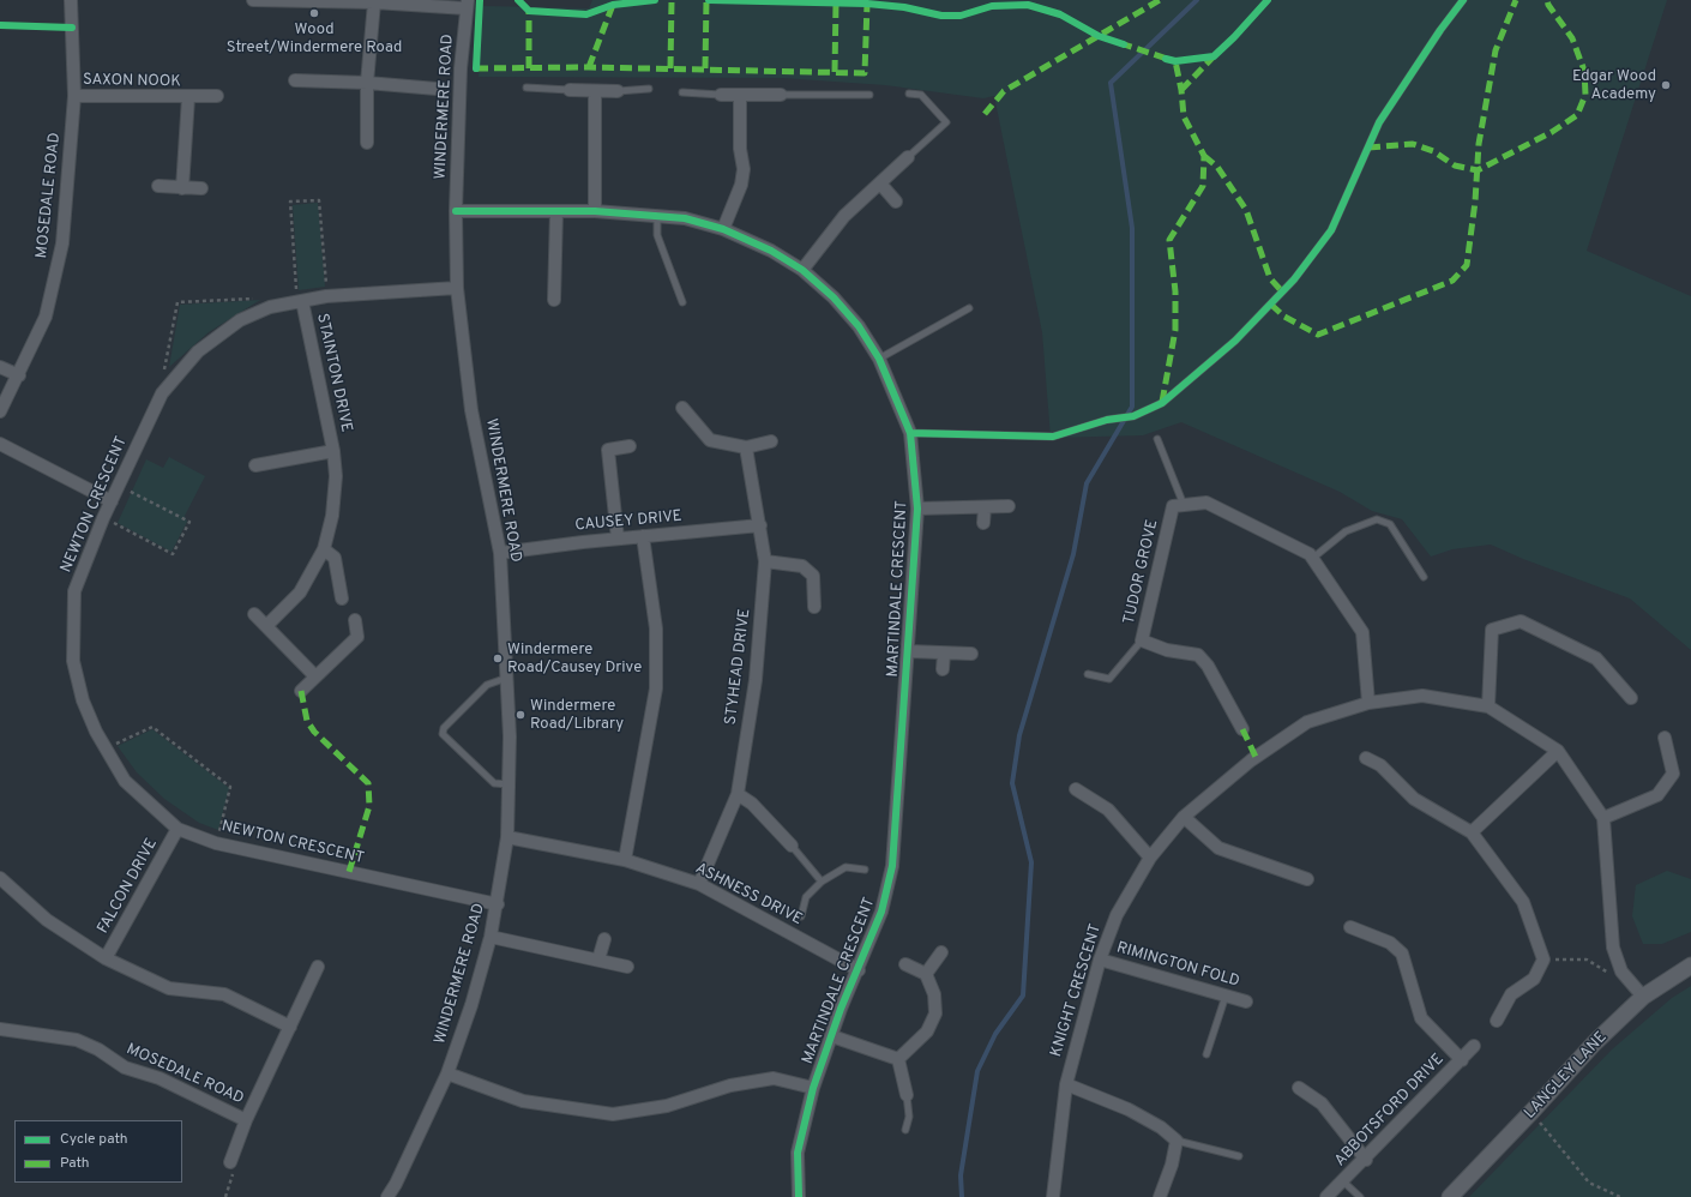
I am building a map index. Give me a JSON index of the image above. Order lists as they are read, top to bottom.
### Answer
{
  "streets": {
    "street": [
      "SAXON NOOK",
      "WINDERMERE ROAD",
      "MOSEDALE ROAD",
      "STAINTON DRIVE",
      "NEWTON CRESCENT",
      "CAUSEY DRIVE",
      "TUDOR GROVE",
      "MARTINDALE CRESCENT",
      "STYHEAD DRIVE",
      "FALCON DRIVE",
      "ASHNESS DRIVE",
      "RIMINGTON FOLD",
      "KNIGHT CRESCENT",
      "LANGLEY LANE",
      "ABBOTSFORD DRIVE"
    ]
  },
  "crossings": [
    ["SAXON NOOK", "MOSEDALE ROAD"],
    ["WINDERMERE ROAD", "NEWTON CRESCENT"],
    ["WINDERMERE ROAD", "CAUSEY DRIVE"],
    ["WINDERMERE ROAD", "MARTINDALE CRESCENT"],
    ["WINDERMERE ROAD", "ASHNESS DRIVE"],
    ["STAINTON DRIVE", "NEWTON CRESCENT"],
    ["NEWTON CRESCENT", "FALCON DRIVE"],
    ["CAUSEY DRIVE", "STYHEAD DRIVE"],
    ["MARTINDALE CRESCENT", "ASHNESS DRIVE"],
    ["STYHEAD DRIVE", "ASHNESS DRIVE"],
    ["RIMINGTON FOLD", "KNIGHT CRESCENT"],
    ["KNIGHT CRESCENT", "LANGLEY LANE"]
  ],
  "places": [
    "Wood Street/Windermere Road",
    "Edgar Wood Academy",
    "Windermere Road/Causey Drive",
    "Windermere Road/Library"
  ],
  "legend": ["Cycle path", "Path"]
}
